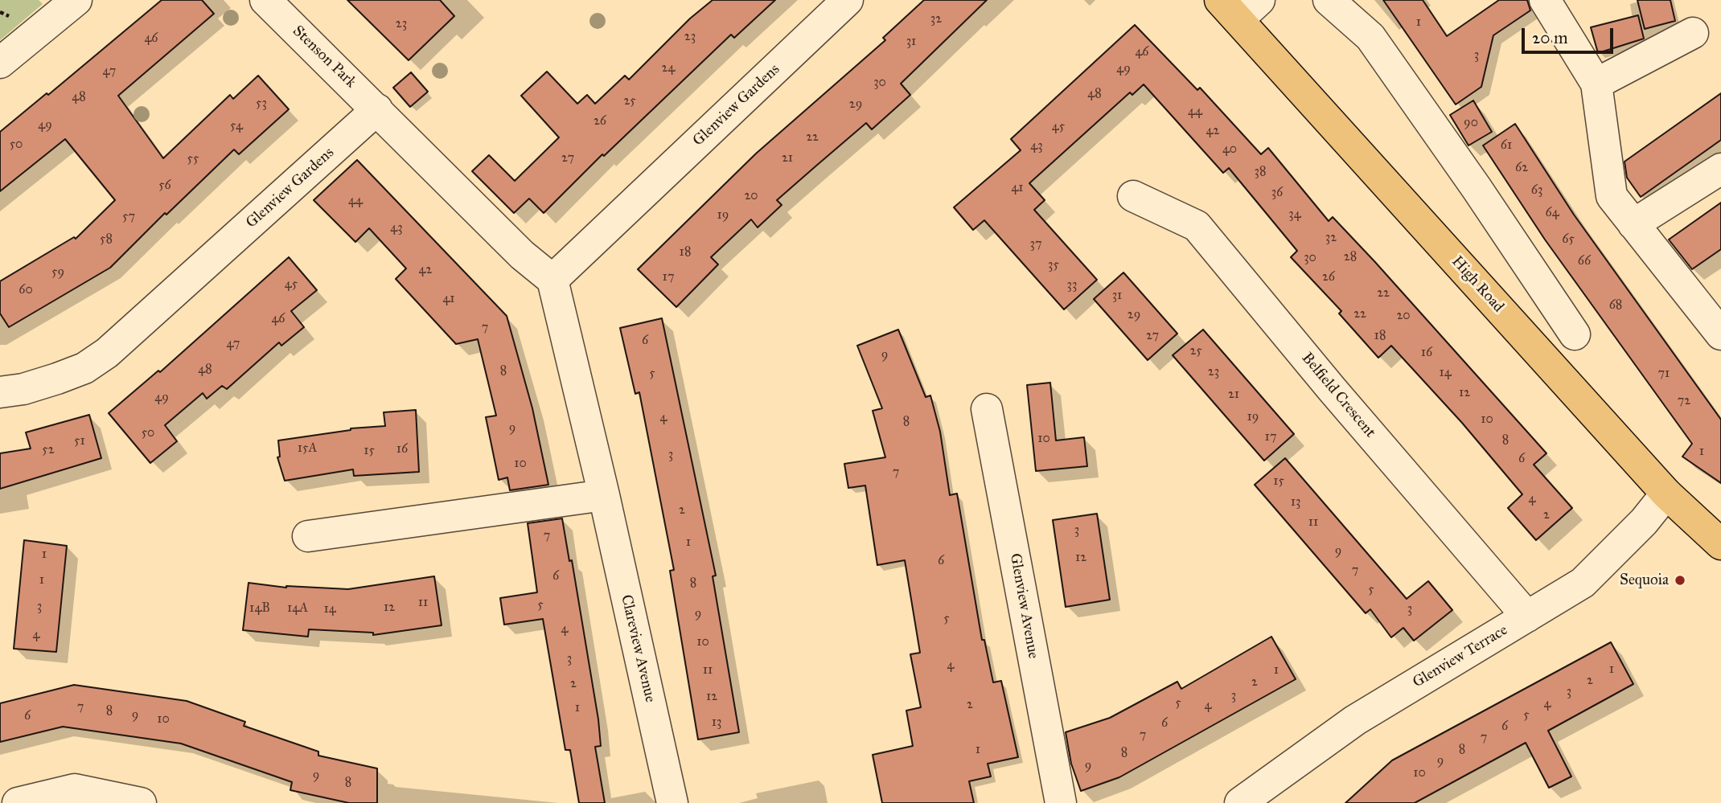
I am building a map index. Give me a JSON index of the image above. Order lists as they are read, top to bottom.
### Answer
{
  "streets": {
    "main road": ["High Road"],
    "street": [
      "Stenson Park",
      "Glenview Gardens",
      "Belfield Crescent",
      "Glenview Avenue",
      "Clareview Avenue",
      "Glenview Terrace"
    ]
  },
  "crossings": [
    ["Stenson Park", "Glenview Gardens"],
    ["High Road", "Glenview Terrace"],
    ["Belfield Crescent", "Glenview Terrace"]
  ],
  "places": ["Sequoia"],
  "house_numbers": [
    "32",
    "1",
    "23",
    "23",
    "46",
    "31",
    "46",
    "3",
    "24",
    "49",
    "47",
    "30",
    "48",
    "48",
    "25",
    "53",
    "29",
    "44",
    "26",
    "90",
    "49",
    "54",
    "45",
    "42",
    "22",
    "50",
    "61",
    "43",
    "40",
    "27",
    "21",
    "55",
    "62",
    "38",
    "56",
    "41",
    "63",
    "36",
    "20",
    "44",
    "64",
    "34",
    "19",
    "57",
    "43",
    "32",
    "58",
    "65",
    "37",
    "18",
    "28",
    "30",
    "66",
    "35",
    "42",
    "59",
    "17",
    "26",
    "45",
    "33",
    "60",
    "22",
    "31",
    "41",
    "68",
    "22",
    "29",
    "20",
    "46",
    "7",
    "27",
    "18",
    "6",
    "47",
    "25",
    "16",
    "9",
    "48",
    "8",
    "23",
    "14",
    "5",
    "71",
    "12",
    "21",
    "49",
    "72",
    "19",
    "4",
    "10",
    "8",
    "9",
    "50",
    "17",
    "10",
    "8",
    "51",
    "15A",
    "16",
    "52",
    "15",
    "1",
    "3",
    "6",
    "10",
    "7",
    "15",
    "4",
    "13",
    "2",
    "2",
    "11",
    "3",
    "7",
    "1",
    "9",
    "1",
    "12",
    "6",
    "7",
    "6",
    "1",
    "8",
    "5",
    "11",
    "5",
    "3",
    "12",
    "14B",
    "14A",
    "14",
    "3",
    "9",
    "5",
    "4",
    "4",
    "10",
    "3",
    "4",
    "1",
    "11",
    "1",
    "2",
    "2",
    "2",
    "3",
    "3",
    "12",
    "5",
    "4",
    "2",
    "4",
    "7",
    "1",
    "8",
    "9",
    "5",
    "6",
    "10",
    "13",
    "6",
    "6",
    "7",
    "7",
    "1",
    "8",
    "8",
    "9",
    "9",
    "10",
    "9",
    "8"
  ],
  "scale_bar": "20 m"
}
